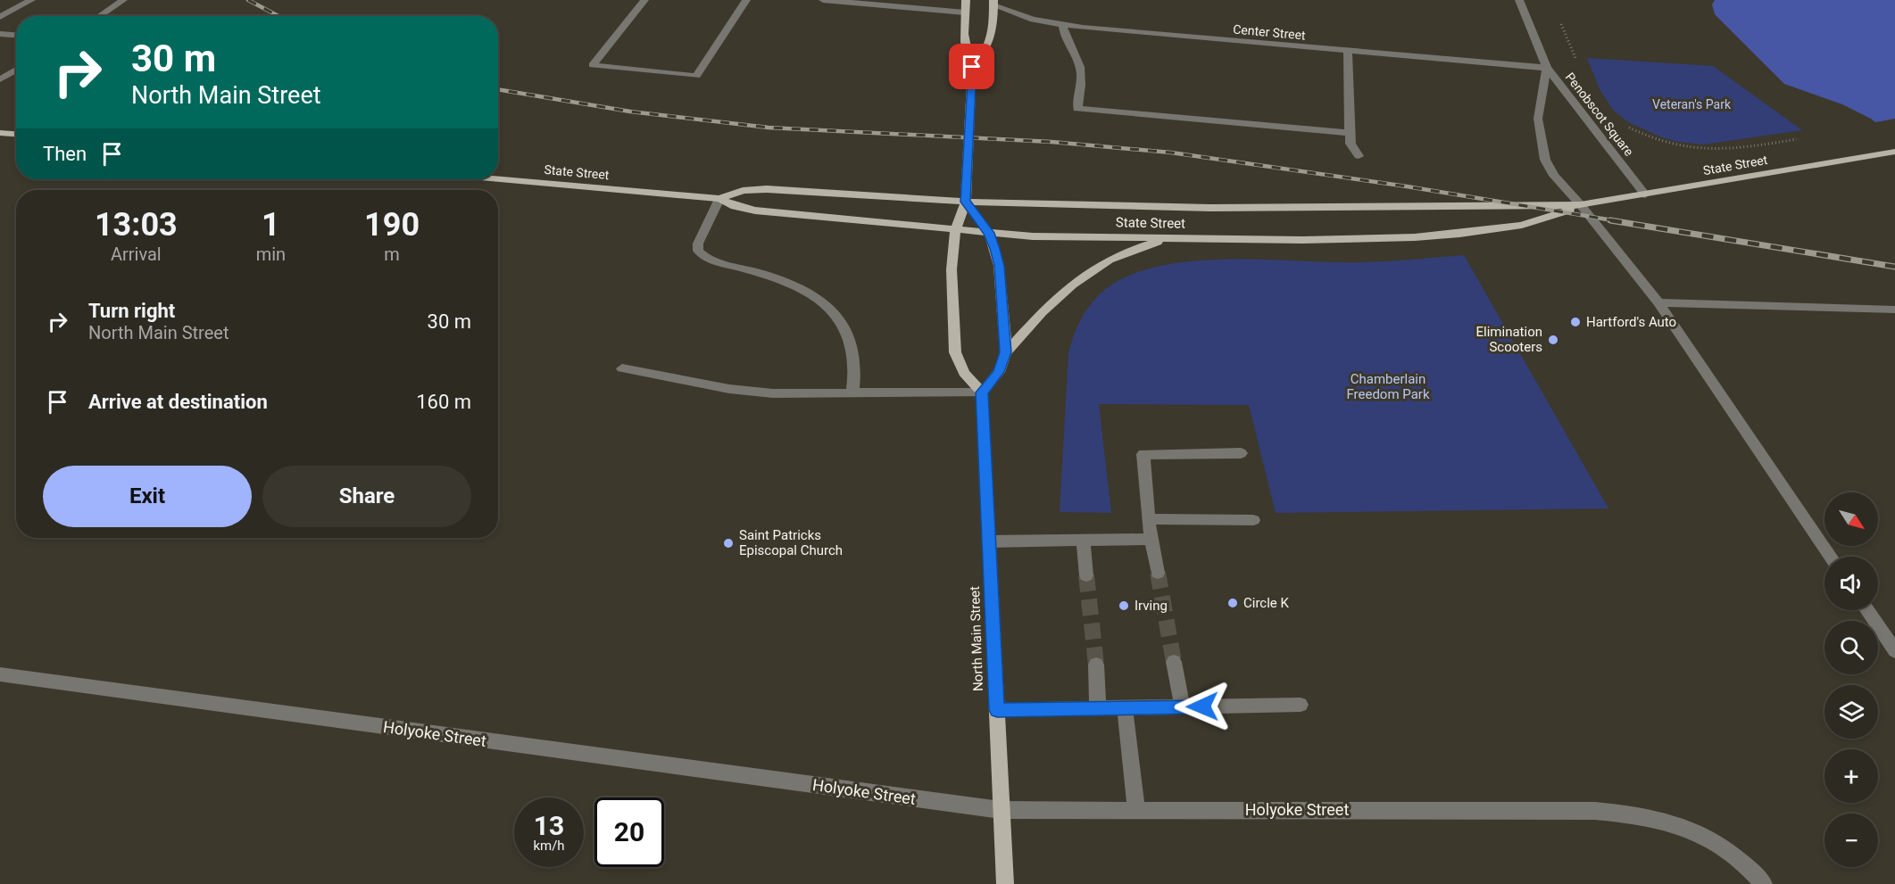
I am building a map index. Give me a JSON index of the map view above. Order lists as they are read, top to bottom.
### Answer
{
  "streets": {
    "main road": ["State Street", "North Main Street"],
    "street": ["Center Street", "Penobscot Square", "Holyoke Street"]
  },
  "crossings": [
    ["Center Street", "Penobscot Square"],
    ["Penobscot Square", "State Street"],
    ["North Main Street", "Holyoke Street"]
  ],
  "parks": ["Veteran's Park", "Chamberlain Freedom Park"],
  "places": [
    "Hartford's Auto",
    "Elimination Scooters",
    "Saint Patricks Episcopal Church",
    "Circle K",
    "Irving"
  ],
  "north": "bottom right",
  "page": {
    "turn": ["30 m", "North Main Street"],
    "then": "Then",
    "eta": [
      "13:03",
      "Arrival",
      "1",
      "min",
      "190",
      "m"
    ],
    "list": [
      {
        "name": "Turn right",
        "note": "North Main Street",
        "value": "30 m"
      },
      {
        "name": "Arrive at destination",
        "value": "160 m"
      }
    ],
    "buttons": ["Exit", "Share"],
    "map_buttons": ["+", "−"],
    "speed": "13 km/h",
    "limit": "20"
  }
}
